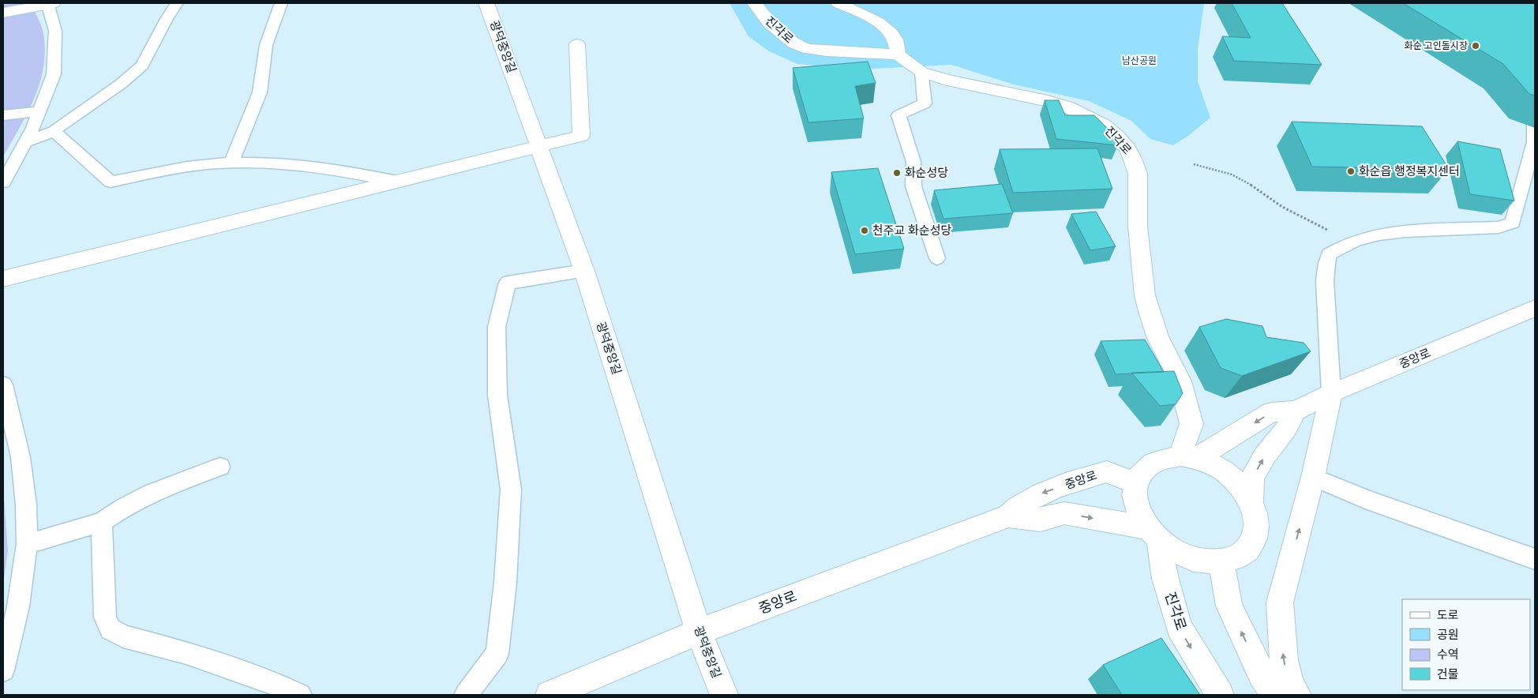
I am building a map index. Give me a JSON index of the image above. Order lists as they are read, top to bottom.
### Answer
{
  "streets": {
    "street": ["진각로", "광덕중앙길", "중앙로"]
  },
  "crossings": [
    ["진각로", "중앙로"],
    ["광덕중앙길", "중앙로"]
  ],
  "parks": ["남산공원"],
  "places": [
    "화순 고인돌시장",
    "화순읍 행정복지센터",
    "화순성당",
    "천주교 화순성당"
  ],
  "legend": [
    "도로",
    "공원",
    "수역",
    "건물"
  ]
}
